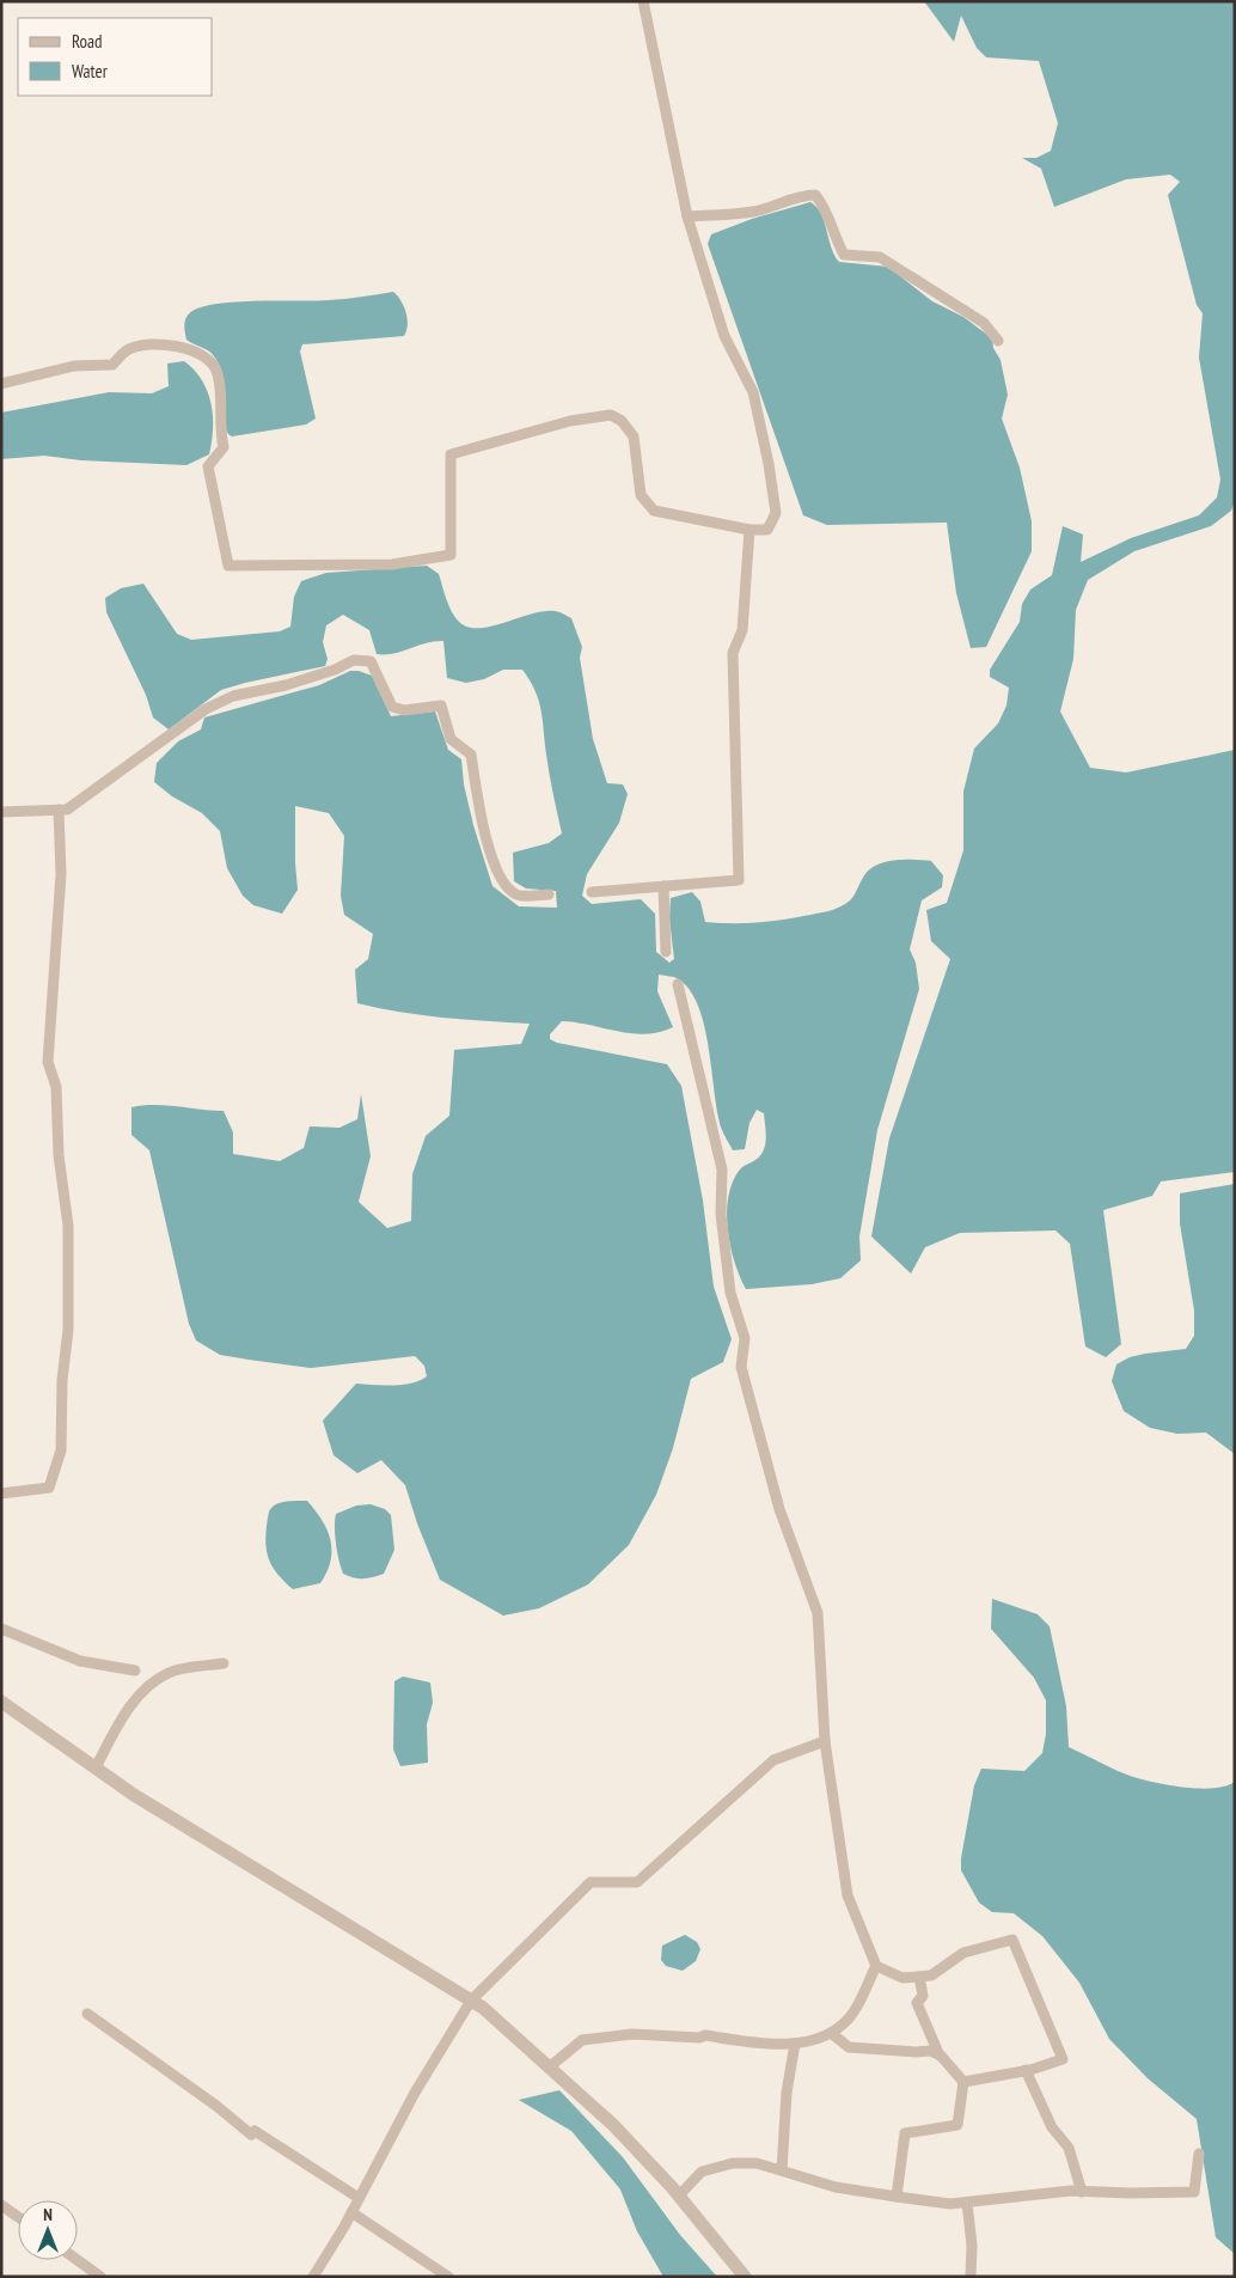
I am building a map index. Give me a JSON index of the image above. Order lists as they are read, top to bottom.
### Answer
{
  "legend": ["Road", "Water"],
  "north": "top"
}
